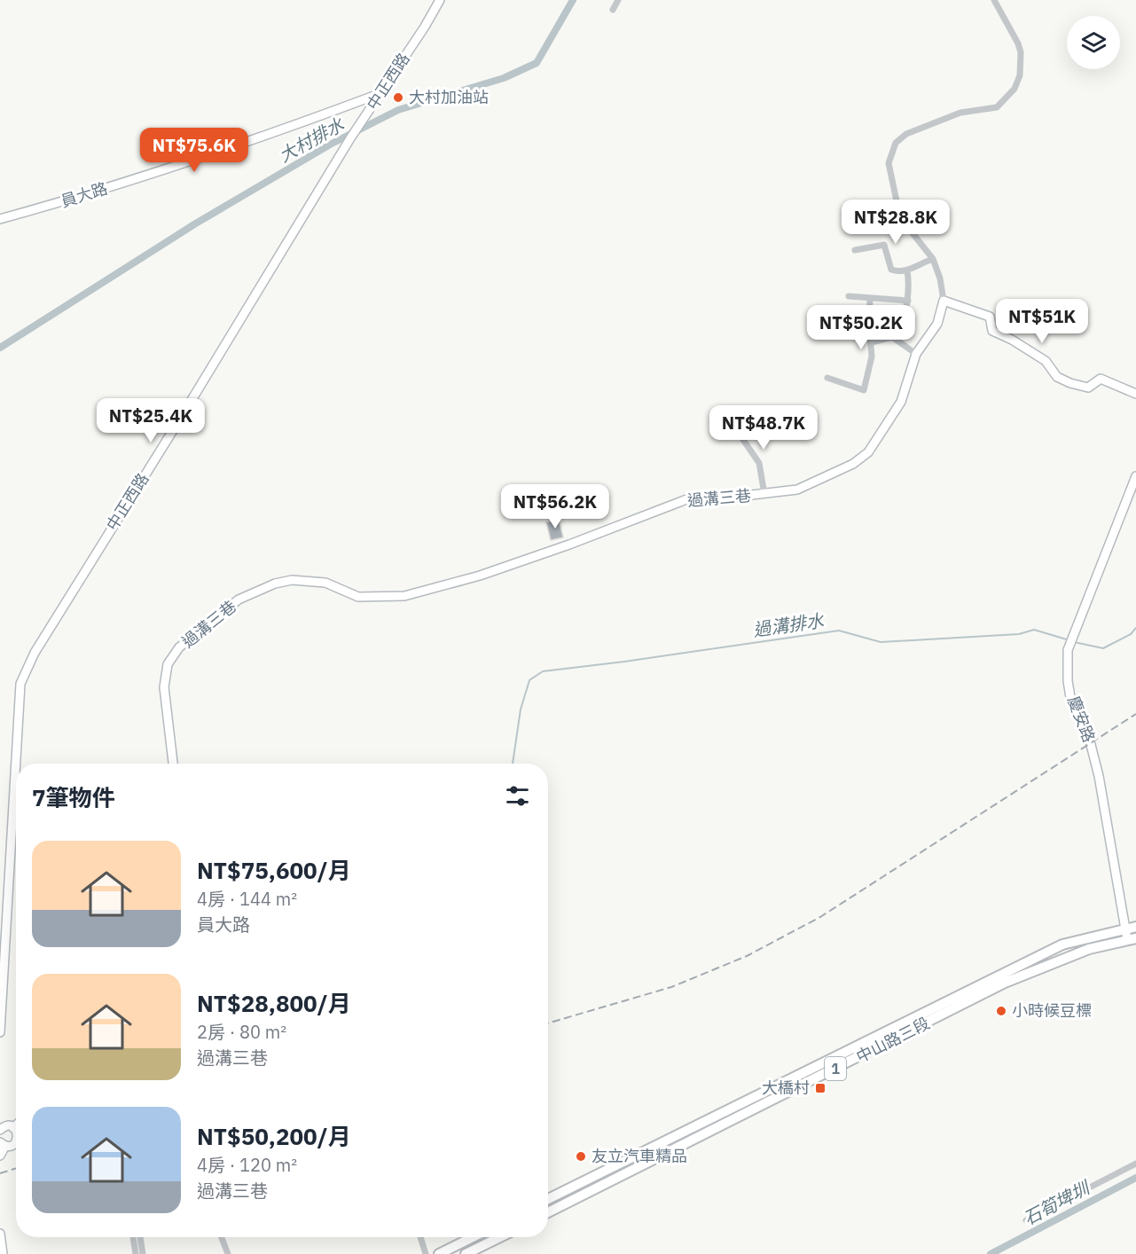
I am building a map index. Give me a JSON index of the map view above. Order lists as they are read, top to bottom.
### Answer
{
  "streets": {
    "main road": ["中山路三段", "1"],
    "street": [
      "中正西路",
      "員大路",
      "過溝三巷",
      "慶安路"
    ]
  },
  "crossings": [
    ["中正西路", "員大路"],
    ["慶安路", "中山路三段"]
  ],
  "water": ["大村排水", "過溝排水", "石筍埤圳"],
  "places": {
    "other": ["大村加油站", "小時候豆標", "友立汽車精品"],
    "transit": ["大橋村"]
  },
  "page": {
    "price": [
      "NT$75.6K",
      "NT$28.8K",
      "NT$51K",
      "NT$50.2K",
      "NT$25.4K",
      "NT$48.7K",
      "NT$56.2K"
    ],
    "heading": "7筆物件",
    "list": [
      {
        "name": "NT$75,600/月",
        "note": "4房 · 144 m² · 員大路"
      },
      {
        "name": "NT$28,800/月",
        "note": "2房 · 80 m² · 過溝三巷"
      },
      {
        "name": "NT$50,200/月",
        "note": "4房 · 120 m² · 過溝三巷"
      }
    ]
  }
}
